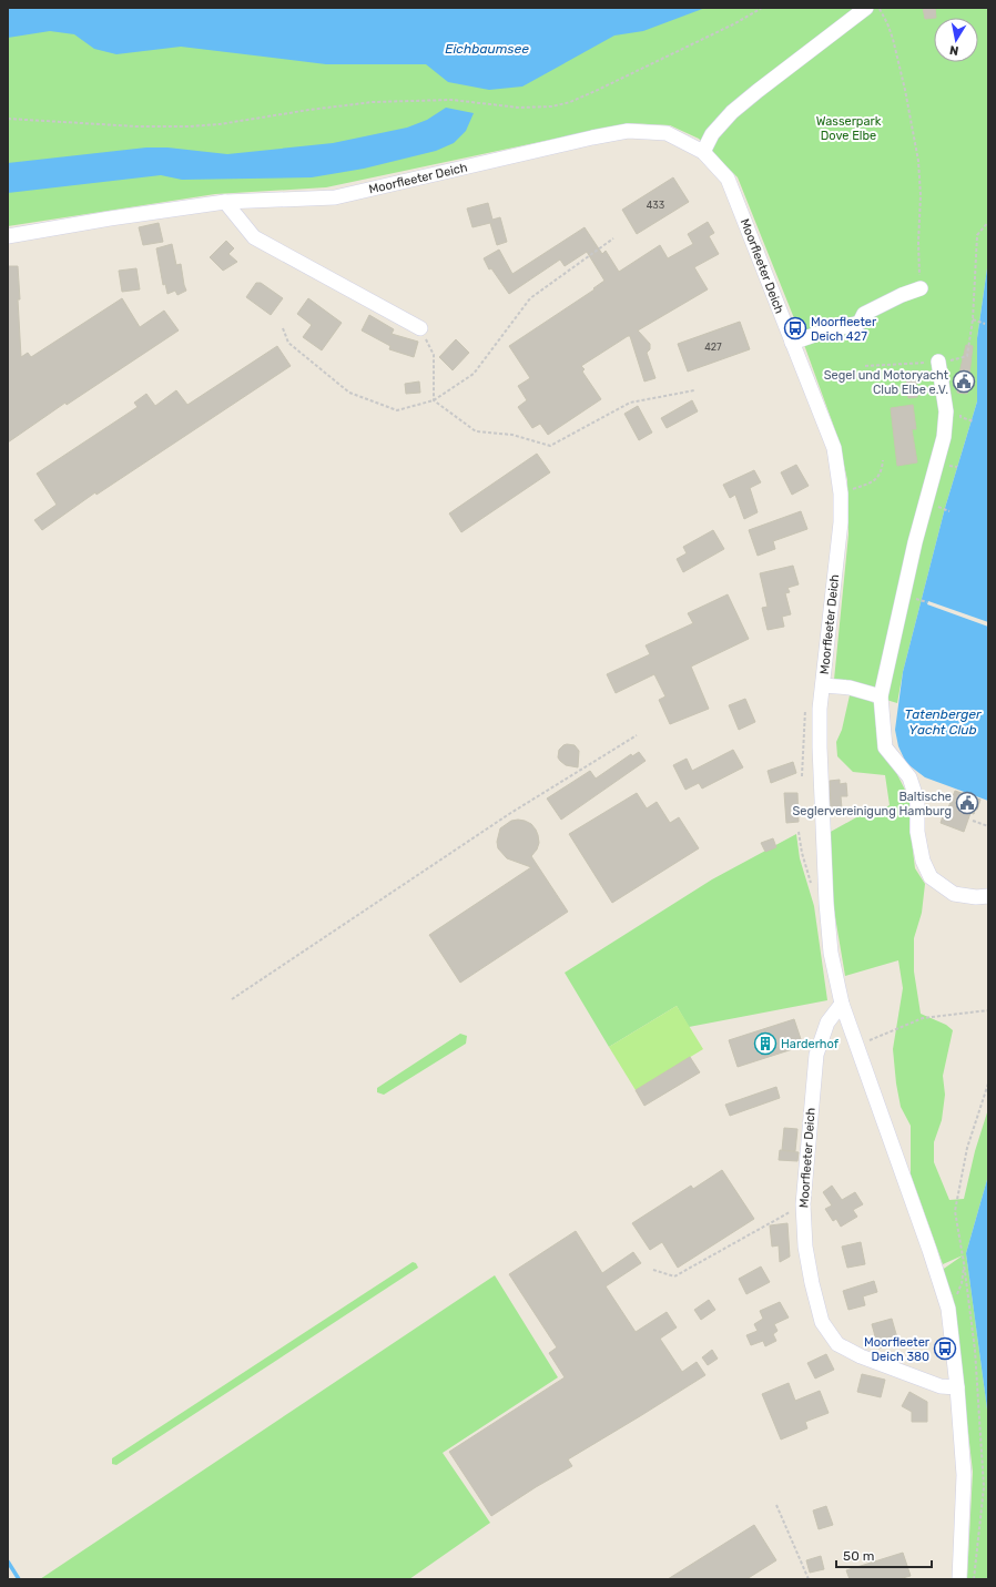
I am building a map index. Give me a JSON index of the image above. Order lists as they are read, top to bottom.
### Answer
{
  "streets": {
    "street": ["Moorfleeter Deich"]
  },
  "water": ["Eichbaumsee", "Tatenberger Yacht Club"],
  "parks": ["Wasserpark Dove Elbe"],
  "places": {
    "bus stop": ["Moorfleeter Deich 427", "Moorfleeter Deich 380"],
    "public building": ["Segel und Motoryacht Club Elbe e.V.", "Baltische Seglervereinigung Hamburg"],
    "building": ["Harderhof"]
  },
  "house_numbers": ["433", "427"],
  "scale_bar": "50 m",
  "north": "bottom"
}
